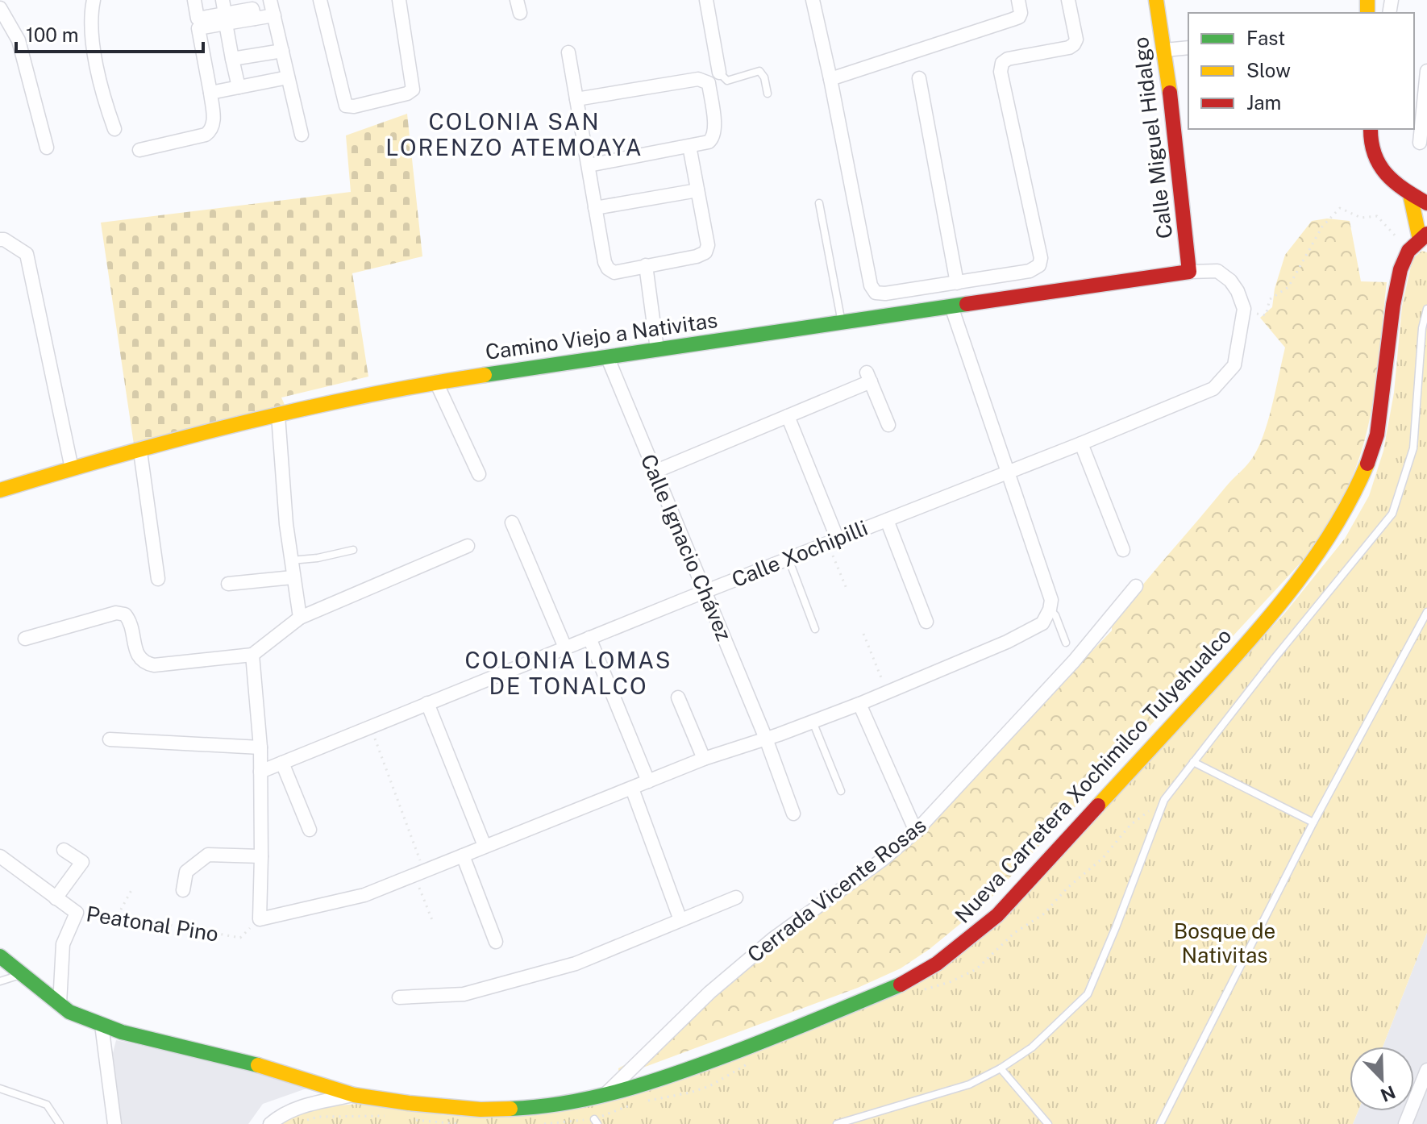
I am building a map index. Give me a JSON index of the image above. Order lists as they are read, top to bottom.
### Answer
{
  "streets": {
    "main road": ["Calle Miguel Hidalgo", "Camino Viejo a Nativitas", "Nueva Carretera Xochimilco Tulyehualco"],
    "street": ["Calle Ignacio Chávez", "Calle Xochipilli", "Cerrada Vicente Rosas"],
    "path": ["Peatonal Pino"]
  },
  "crossings": [
    ["Calle Miguel Hidalgo", "Camino Viejo a Nativitas"],
    ["Camino Viejo a Nativitas", "Calle Ignacio Chávez"],
    ["Camino Viejo a Nativitas", "Calle Xochipilli"],
    ["Calle Ignacio Chávez", "Calle Xochipilli"],
    ["Nueva Carretera Xochimilco Tulyehualco", "Cerrada Vicente Rosas"]
  ],
  "districts": ["COLONIA SAN LORENZO ATEMOAYA", "COLONIA LOMAS DE TONALCO"],
  "parks": ["Bosque de Nativitas"],
  "legend": ["Fast", "Slow", "Jam"],
  "scale_bar": "100 m",
  "north": "bottom right"
}
